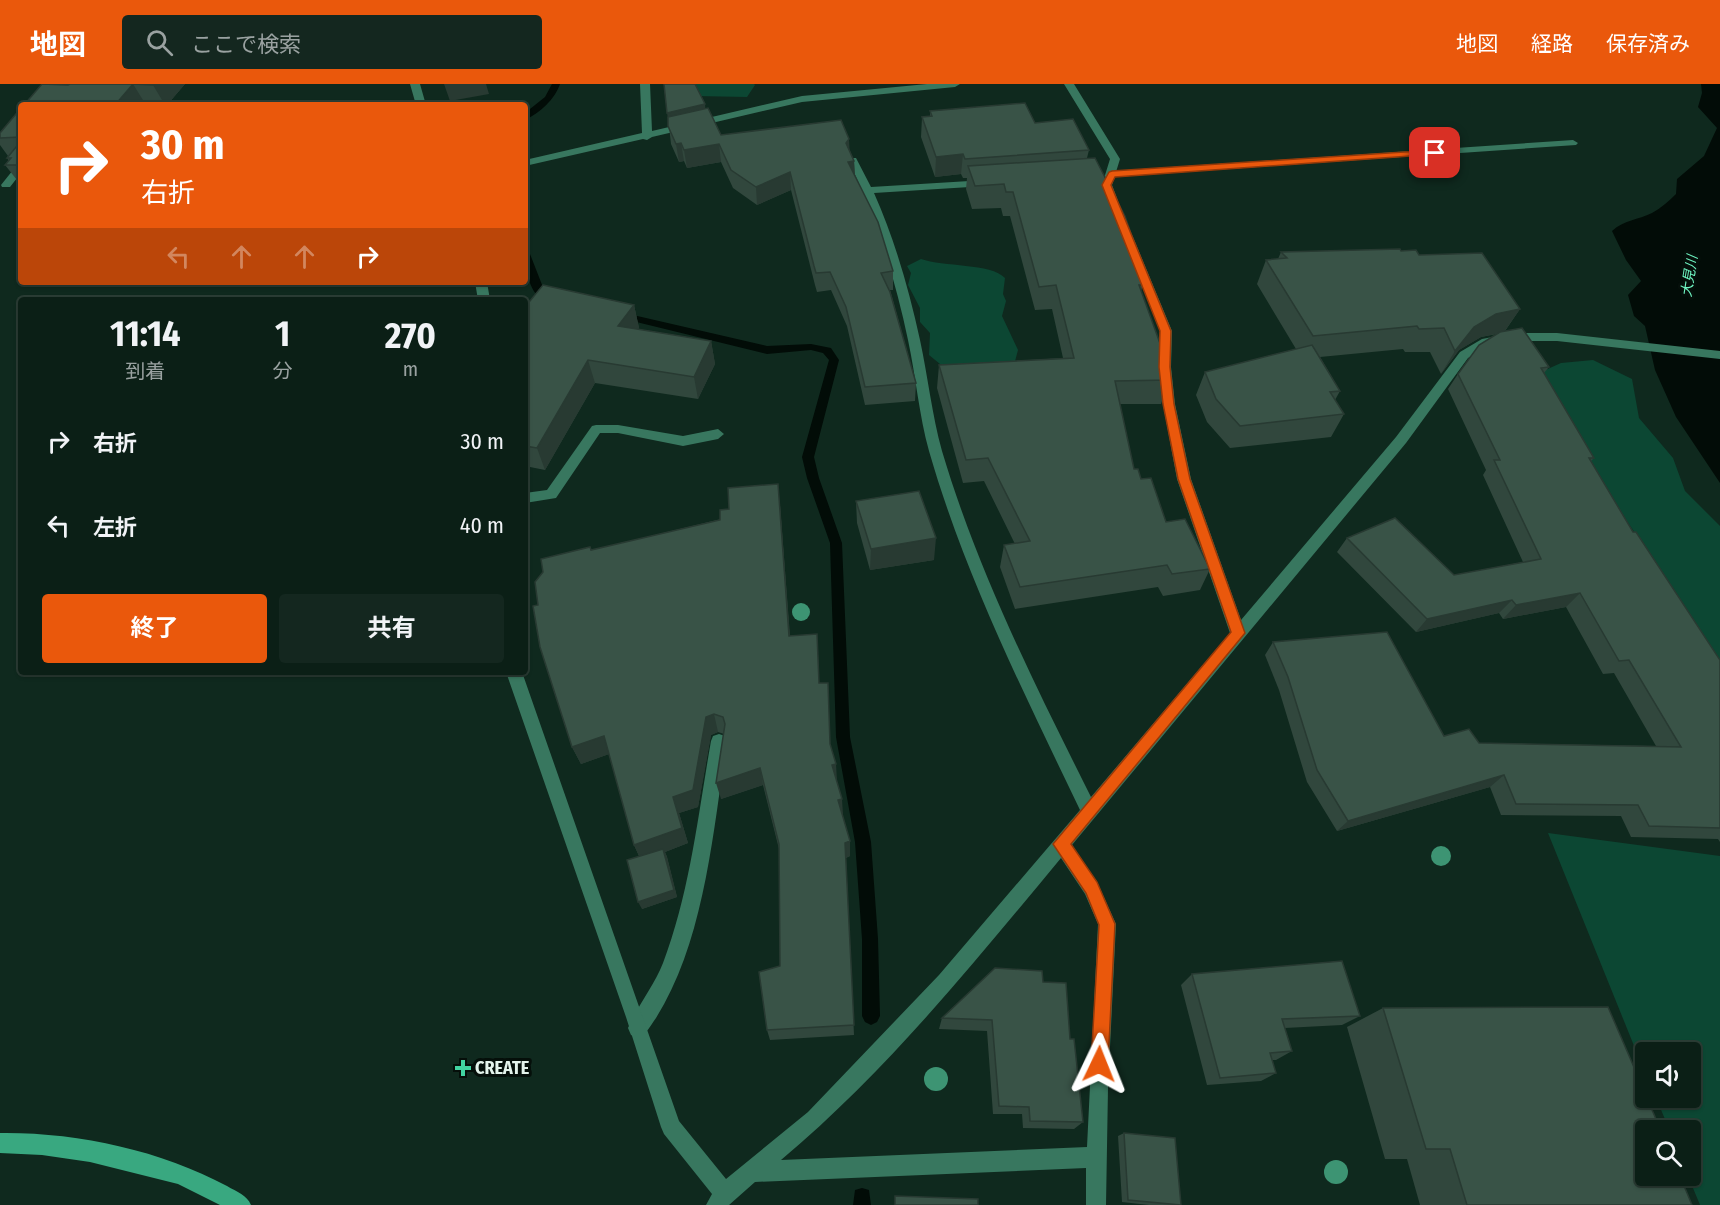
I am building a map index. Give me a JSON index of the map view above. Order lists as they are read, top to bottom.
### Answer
{
  "water": ["大見川"],
  "places": {
    "health": ["CREATE"]
  },
  "page": {
    "header": "地図",
    "search": "ここで検索",
    "nav": ["地図", "経路", "保存済み"],
    "turn": ["30 m", "右折"],
    "eta": [
      "11:14",
      "到着",
      "1",
      "分",
      "270",
      "m"
    ],
    "list": [
      {
        "name": "右折",
        "value": "30 m"
      },
      {
        "name": "左折",
        "value": "40 m"
      }
    ],
    "buttons": ["終了", "共有"]
  }
}
